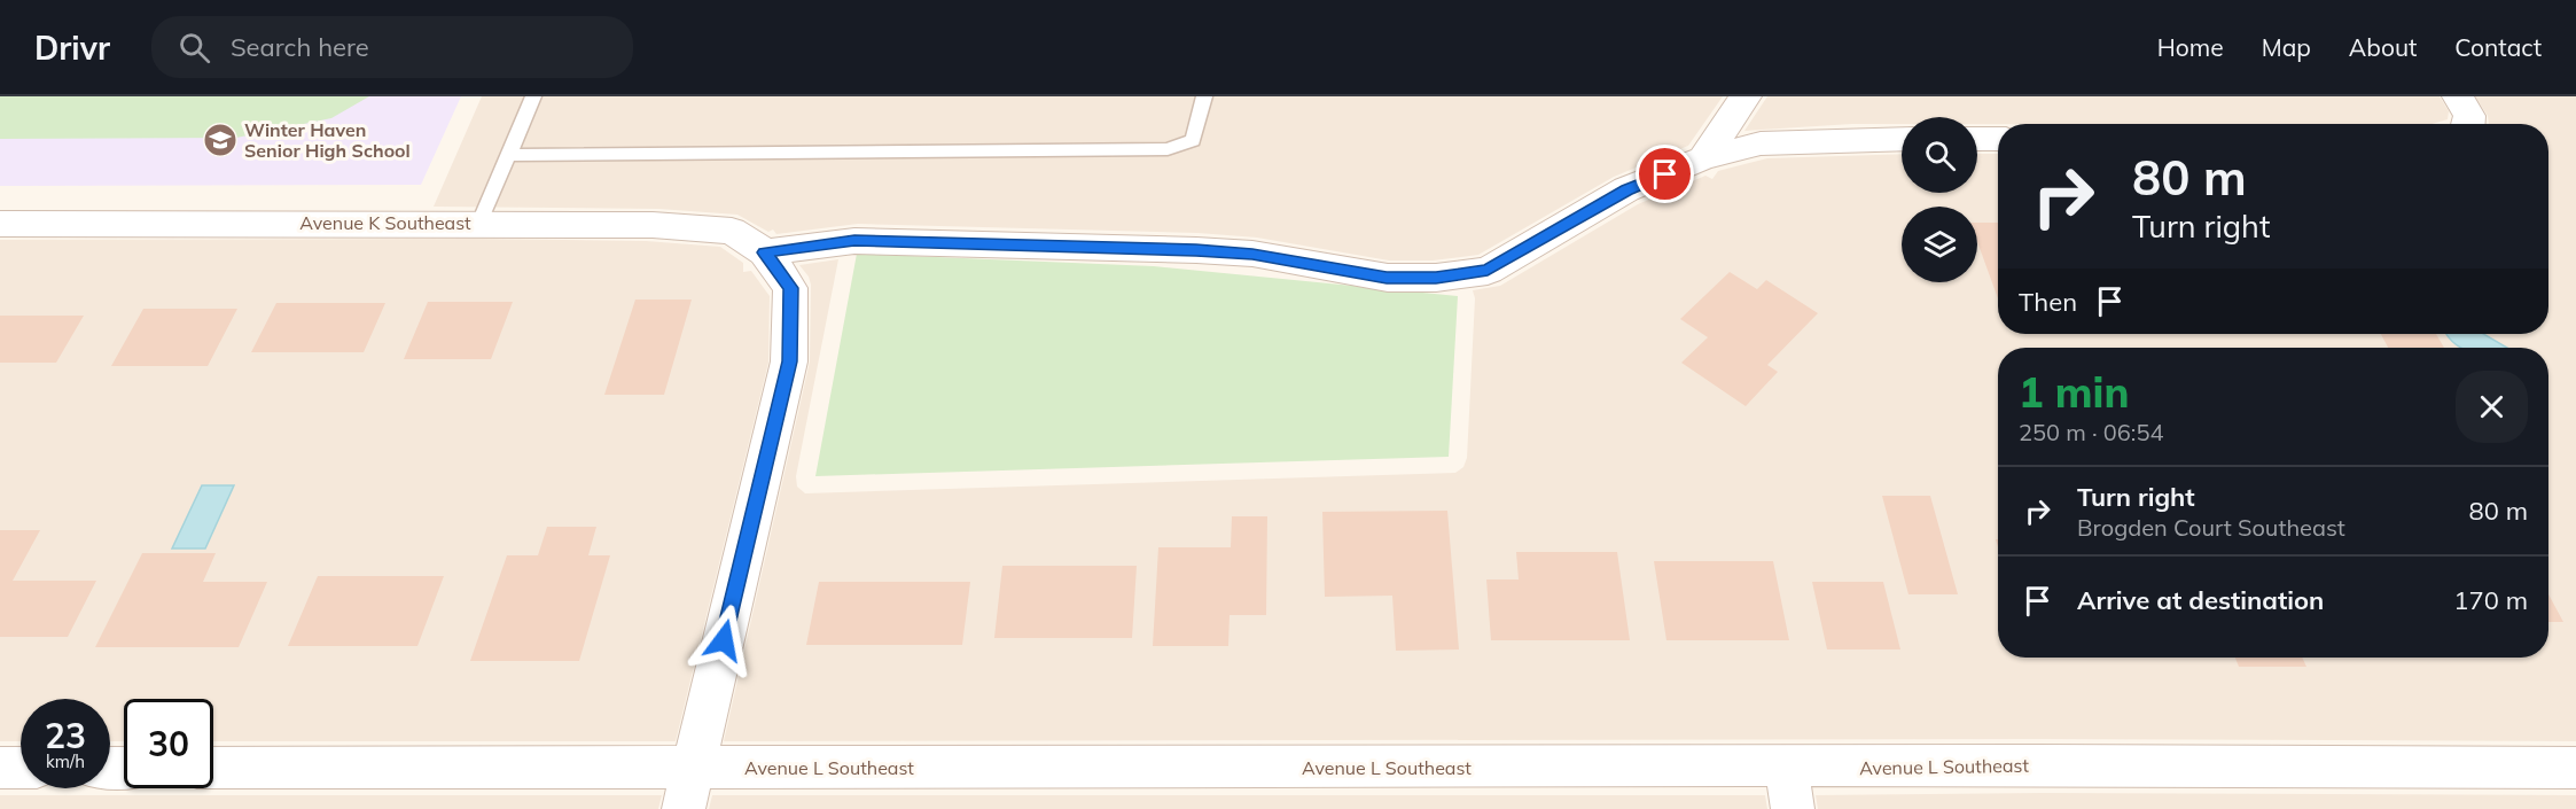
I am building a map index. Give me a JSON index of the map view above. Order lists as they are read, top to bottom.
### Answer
{
  "streets": {
    "street": ["Avenue K Southeast", "Avenue L Southeast"]
  },
  "crossings": [
    ["Avenue K Southeast", "Avenue L Southeast"]
  ],
  "places": {
    "school or university": ["Winter Haven Senior High School"]
  },
  "page": {
    "header": "Drivr",
    "search": "Search here",
    "nav": [
      "Home",
      "Map",
      "About",
      "Contact"
    ],
    "turn": ["80 m", "Turn right"],
    "then": "Then",
    "heading": ["1 min", "250 m · 06:54"],
    "list": [
      {
        "name": "Turn right",
        "note": "Brogden Court Southeast",
        "value": "80 m"
      },
      {
        "name": "Arrive at destination",
        "value": "170 m"
      }
    ],
    "speed": "23 km/h",
    "limit": "30"
  }
}
